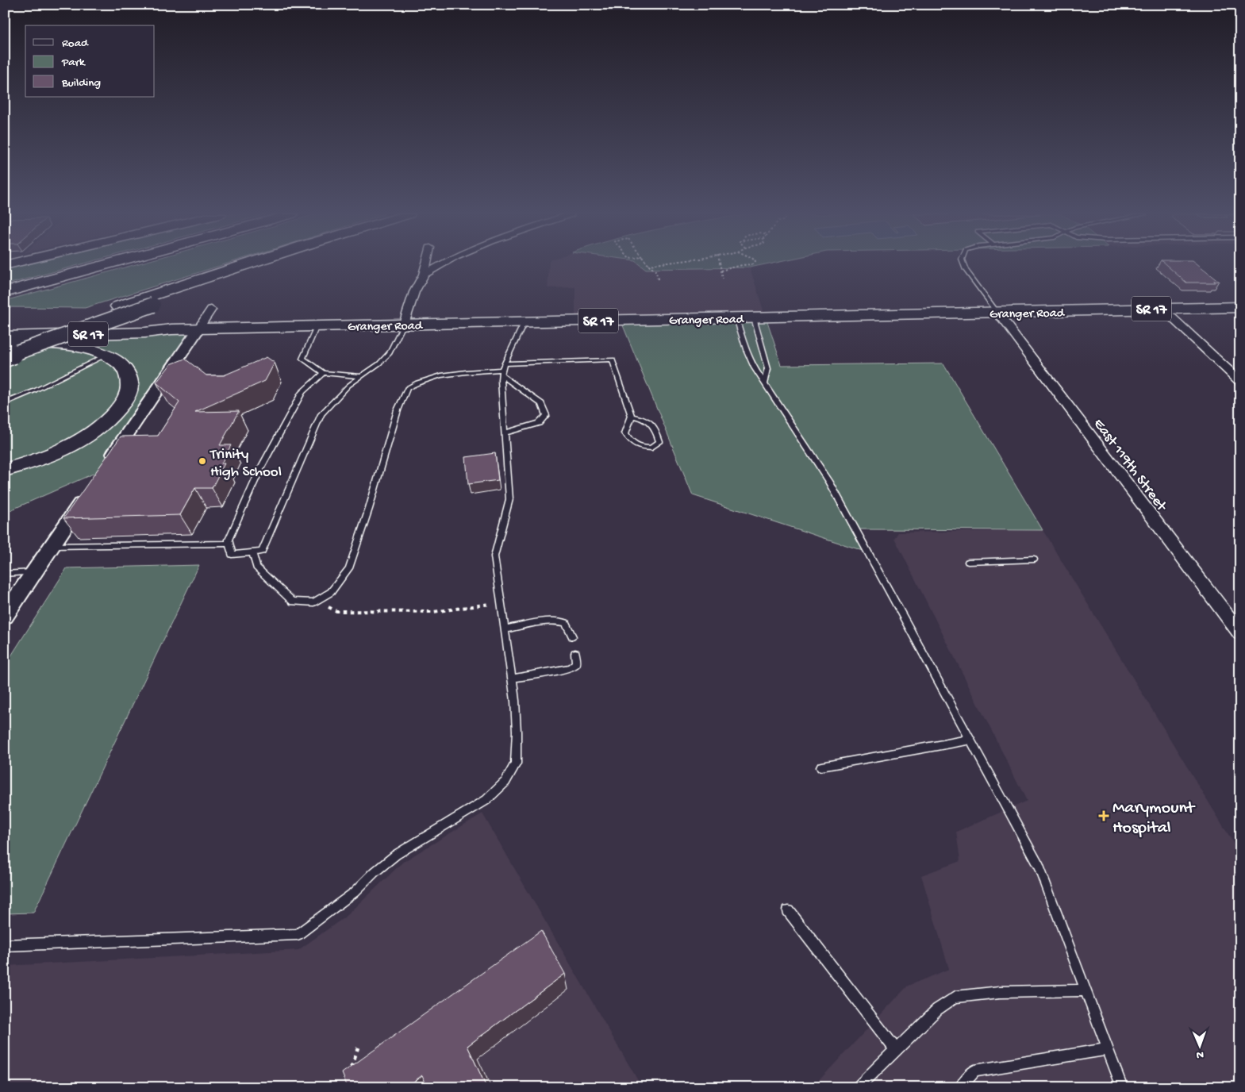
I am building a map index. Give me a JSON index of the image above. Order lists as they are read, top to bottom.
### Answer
{
  "streets": {
    "main road": ["SR 17", "Granger Road"],
    "street": ["East 119th Street"]
  },
  "crossings": [
    ["Granger Road", "East 119th Street"]
  ],
  "places": {
    "other": ["Trinity High School"],
    "health": ["Marymount Hospital"]
  },
  "legend": ["Road", "Park", "Building"],
  "north": "bottom"
}
